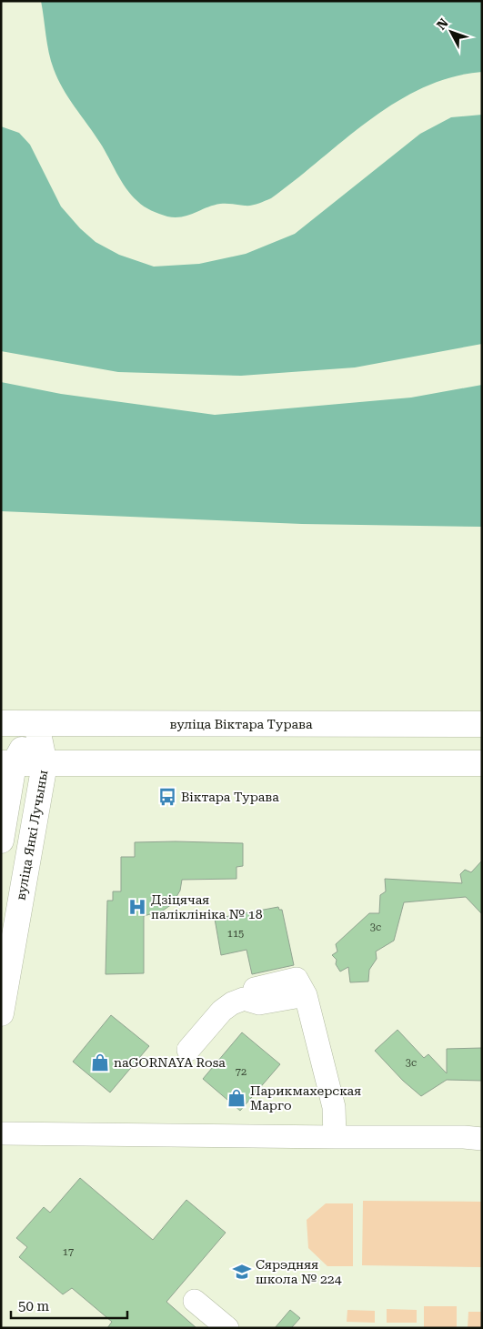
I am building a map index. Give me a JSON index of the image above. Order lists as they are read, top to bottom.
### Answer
{
  "streets": {
    "main road": ["вуліца Віктара Турава", "вуліца Янкі Лучыны"]
  },
  "crossings": [
    ["вуліца Віктара Турава", "вуліца Янкі Лучыны"]
  ],
  "places": {
    "bus stop": ["Віктара Турава"],
    "hospital": ["Дзіцячая паліклініка № 18"],
    "shop": ["naGORNAYA Rosa", "Парикмахерская Марго"],
    "school or university": ["Сярэдняя школа № 224"]
  },
  "house_numbers": [
    "3c",
    "115",
    "3c",
    "72",
    "17"
  ],
  "scale_bar": "50 m",
  "north": "top left"
}
